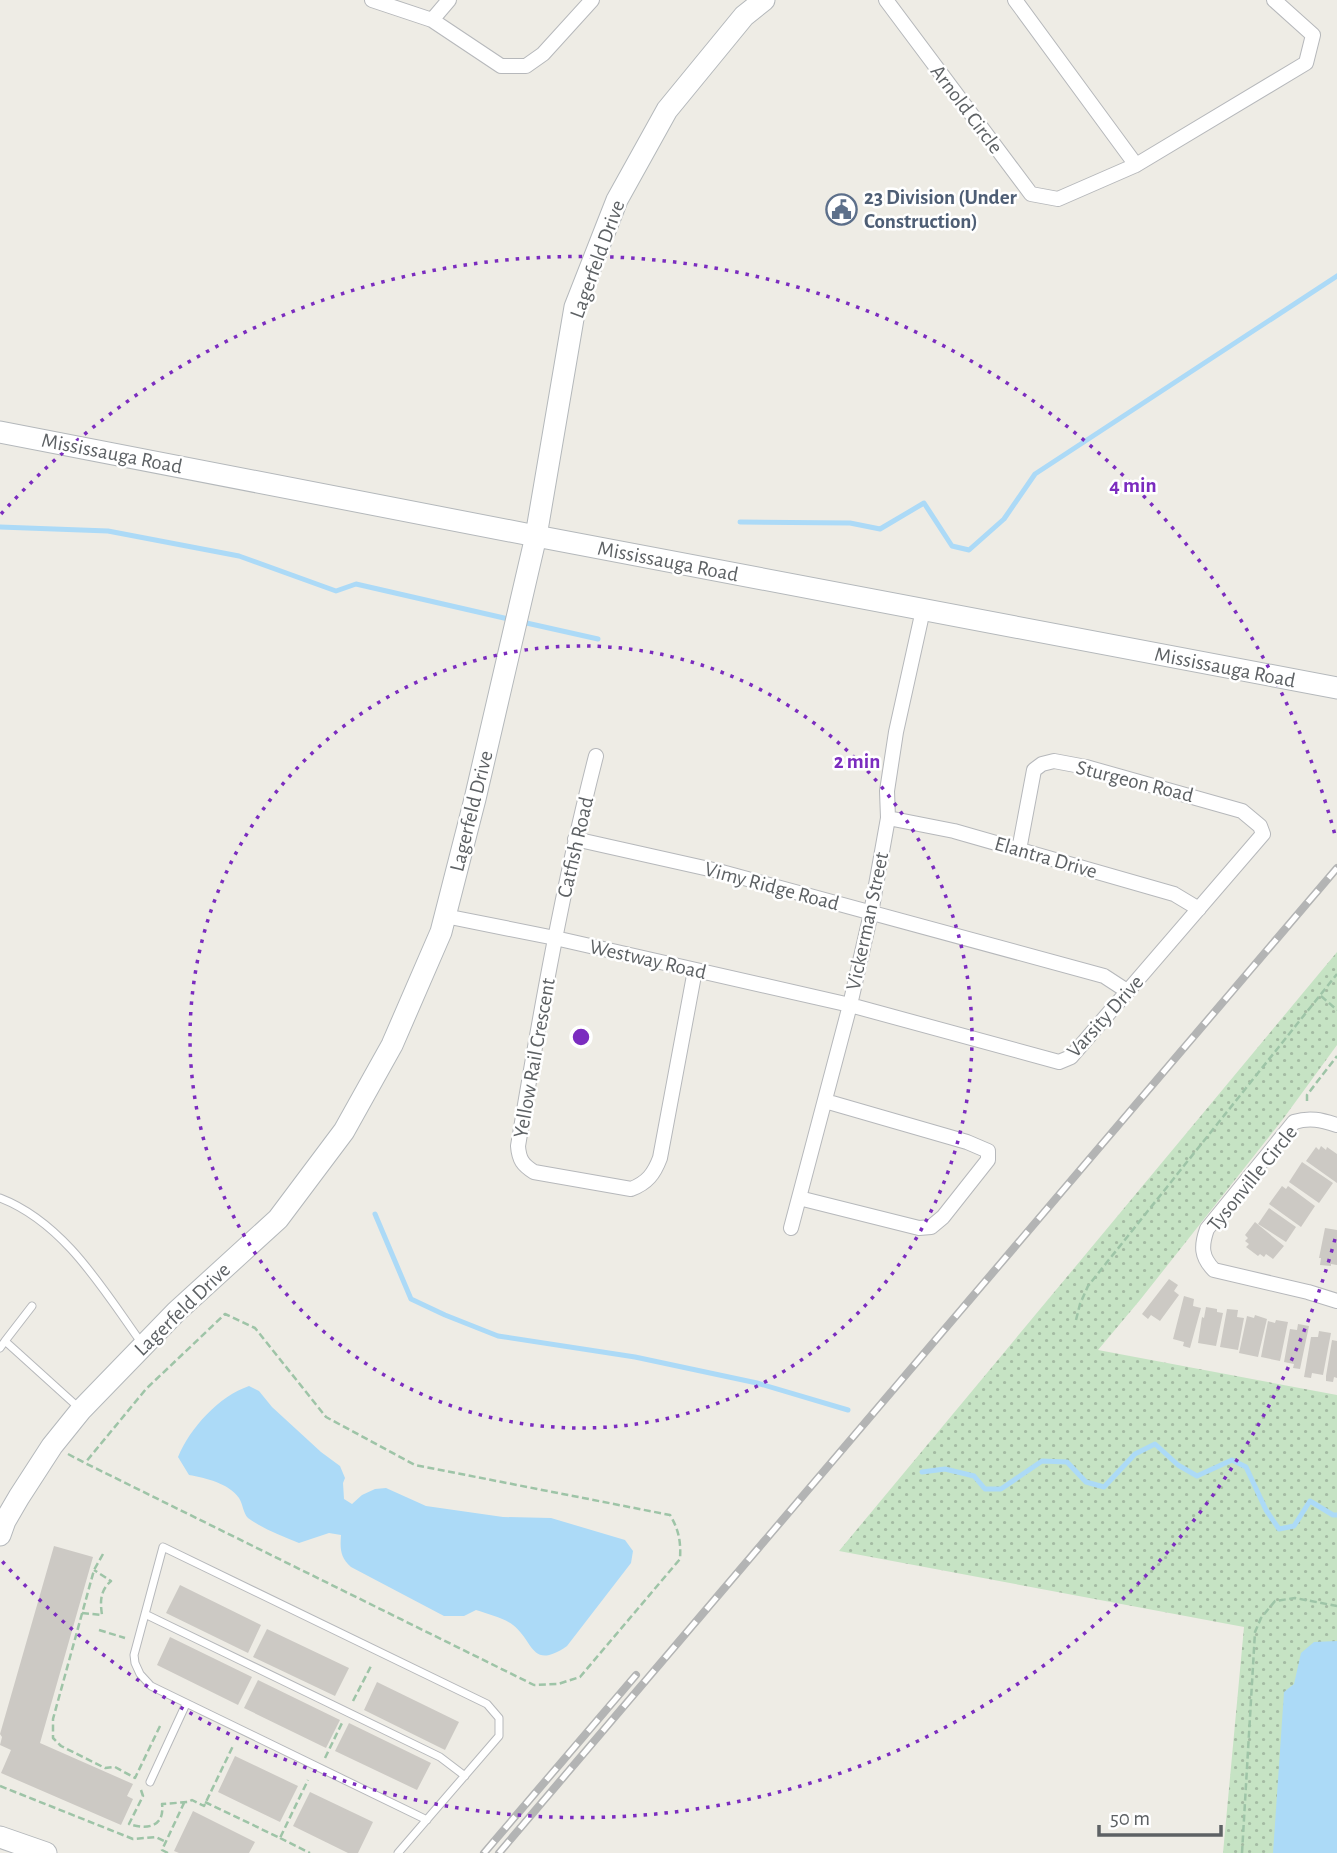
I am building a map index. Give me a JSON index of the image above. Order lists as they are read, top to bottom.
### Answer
{
  "streets": {
    "street": [
      "Arnold Circle",
      "Lagerfeld Drive",
      "Mississauga Road",
      "Sturgeon Road",
      "Catfish Road",
      "Elantra Drive",
      "Vimy Ridge Road",
      "Vickerman Street",
      "Westway Road",
      "Varsity Drive",
      "Yellow Rail Crescent",
      "Tysonville Circle"
    ]
  },
  "crossings": [
    ["Lagerfeld Drive", "Mississauga Road"],
    ["Lagerfeld Drive", "Westway Road"],
    ["Mississauga Road", "Vickerman Street"],
    ["Sturgeon Road", "Elantra Drive"],
    ["Sturgeon Road", "Varsity Drive"],
    ["Catfish Road", "Vimy Ridge Road"],
    ["Catfish Road", "Westway Road"],
    ["Catfish Road", "Yellow Rail Crescent"],
    ["Elantra Drive", "Vickerman Street"],
    ["Elantra Drive", "Varsity Drive"],
    ["Vimy Ridge Road", "Vickerman Street"],
    ["Vimy Ridge Road", "Varsity Drive"],
    ["Vickerman Street", "Westway Road"],
    ["Vickerman Street", "Varsity Drive"],
    ["Westway Road", "Varsity Drive"],
    ["Westway Road", "Yellow Rail Crescent"]
  ],
  "places": {
    "public building": ["23 Division (Under Construction)"]
  },
  "scale_bar": "50 m",
  "rings": ["4 min", "2 min"]
}
